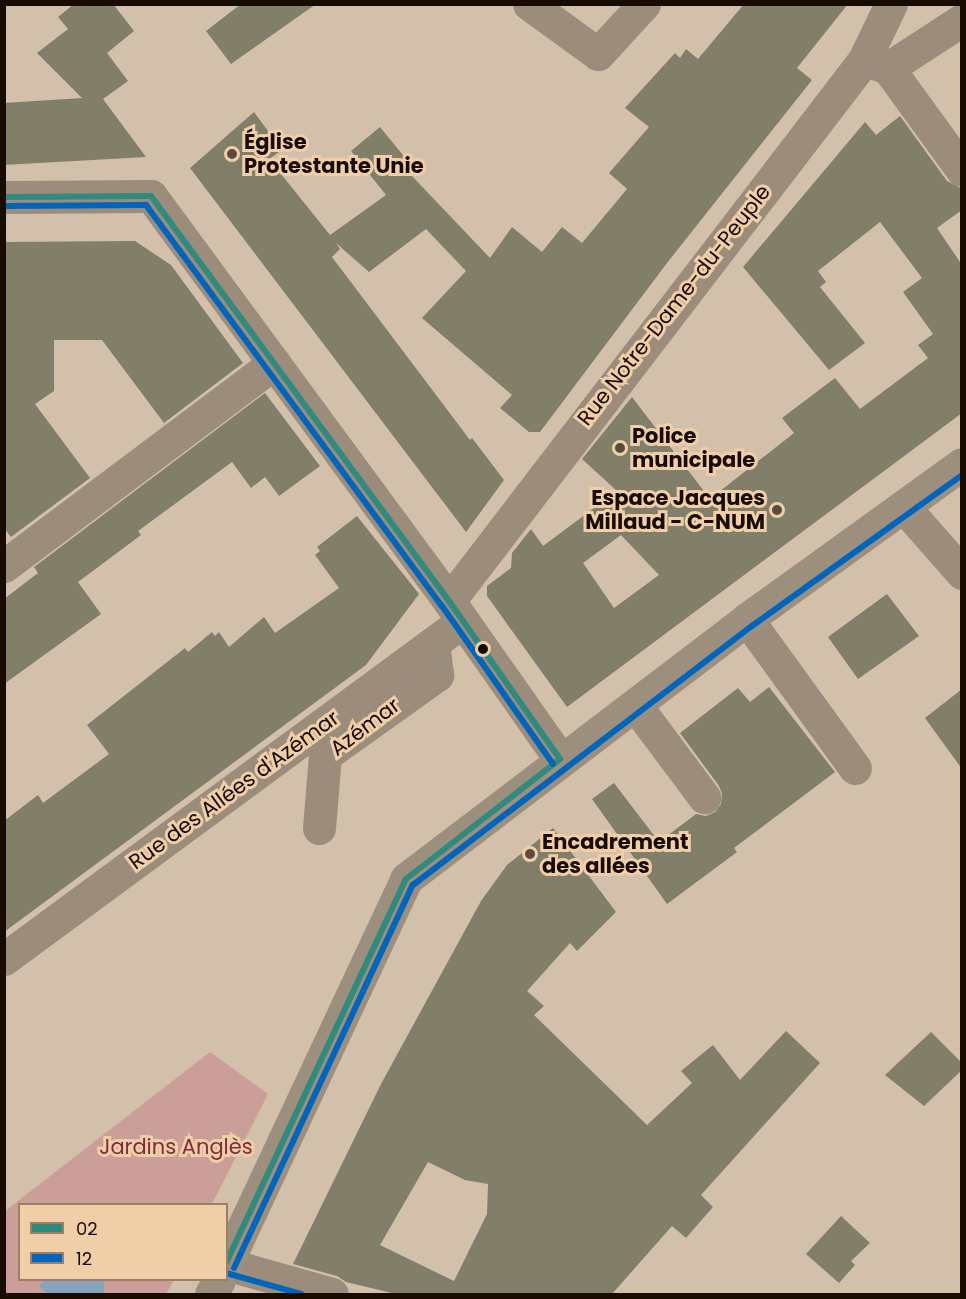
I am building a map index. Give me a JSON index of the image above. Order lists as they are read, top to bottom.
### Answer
{
  "streets": {
    "street": ["Rue Notre-Dame-du-Peuple", "Azémar", "Rue des Allées d'Azémar"]
  },
  "crossings": [
    ["Rue Notre-Dame-du-Peuple", "Rue des Allées d'Azémar"],
    ["Azémar", "Rue des Allées d'Azémar"]
  ],
  "parks": ["Jardins Anglès"],
  "places": [
    "Église Protestante Unie",
    "Police municipale",
    "Espace Jacques Millaud - C-NUM",
    "Encadrement des allées"
  ],
  "lines": ["transit line 02", "transit line 12"],
  "legend": ["02", "12"]
}
